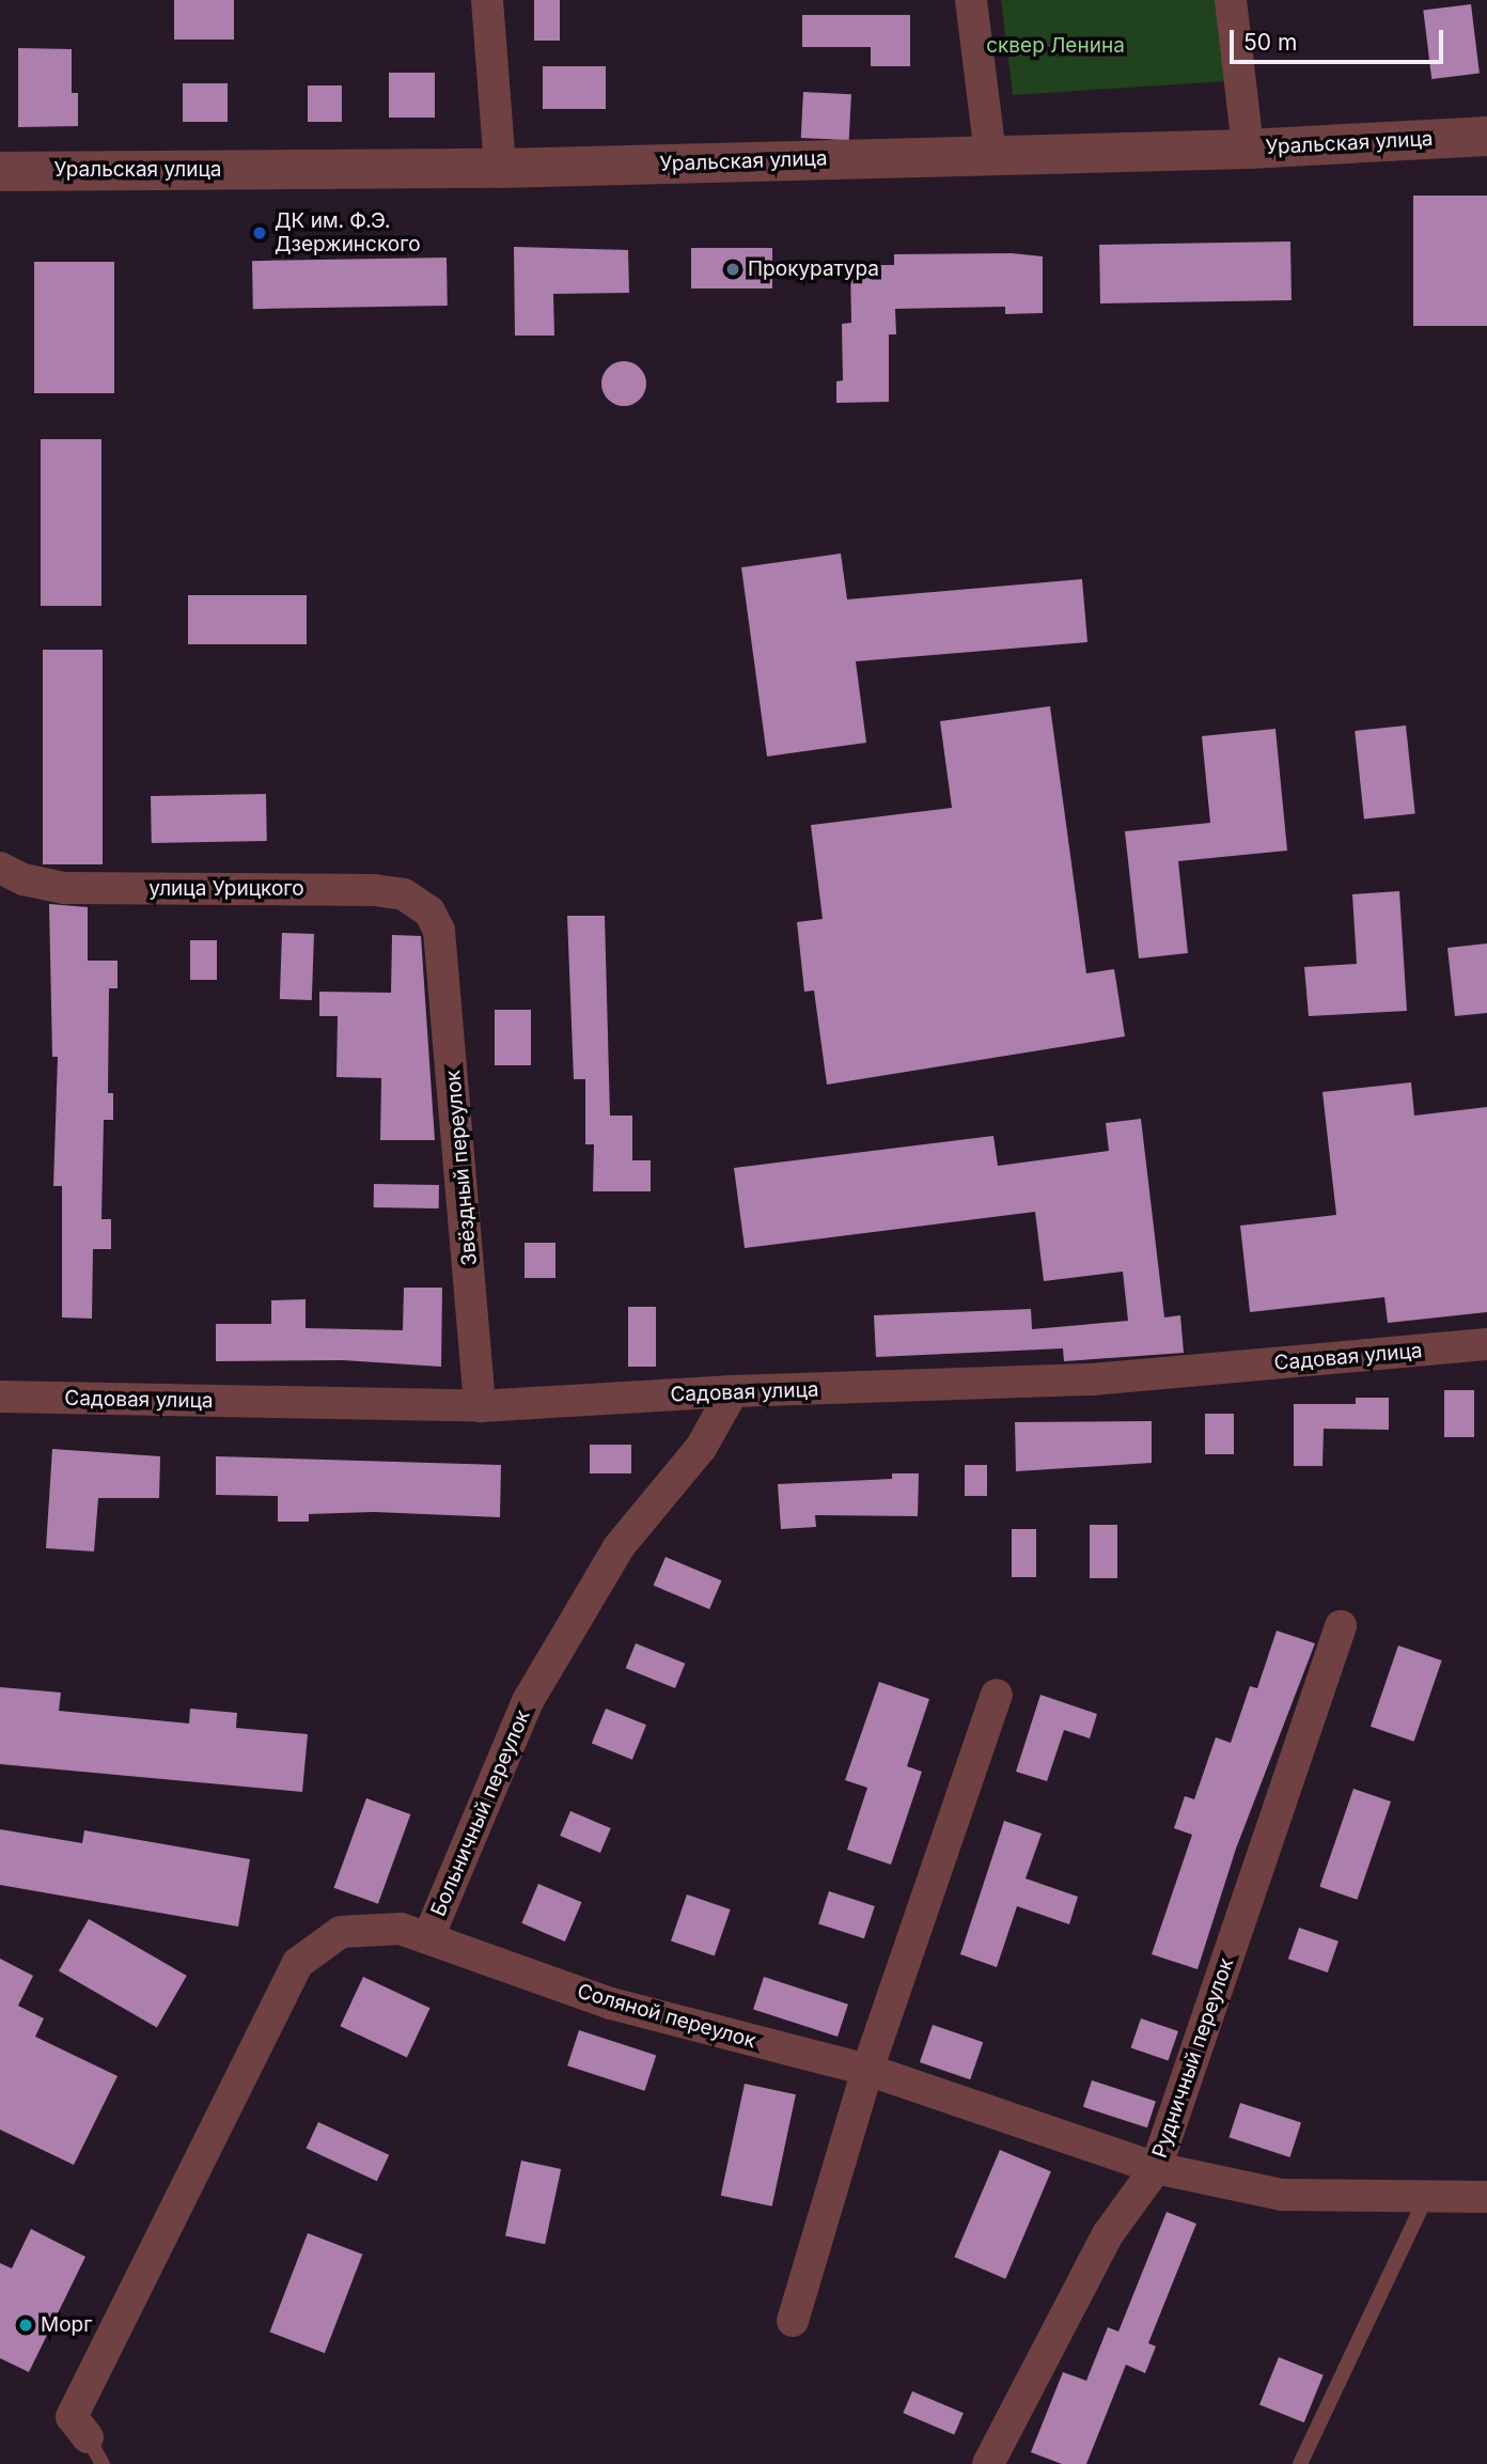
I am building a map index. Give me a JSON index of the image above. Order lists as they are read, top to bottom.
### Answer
{
  "streets": {
    "street": [
      "Уральская улица",
      "улица Урицкого",
      "Звёздный переулок",
      "Садовая улица",
      "Больничный переулок",
      "Соляной переулок",
      "Рудничный переулок"
    ]
  },
  "crossings": [
    ["улица Урицкого", "Звёздный переулок"],
    ["Звёздный переулок", "Садовая улица"],
    ["Садовая улица", "Больничный переулок"],
    ["Больничный переулок", "Соляной переулок"],
    ["Соляной переулок", "Рудничный переулок"]
  ],
  "parks": ["сквер Ленина"],
  "places": ["ДК им. Ф.Э. Дзержинского", "Прокуратура", "Морг"],
  "scale_bar": "50 m"
}
